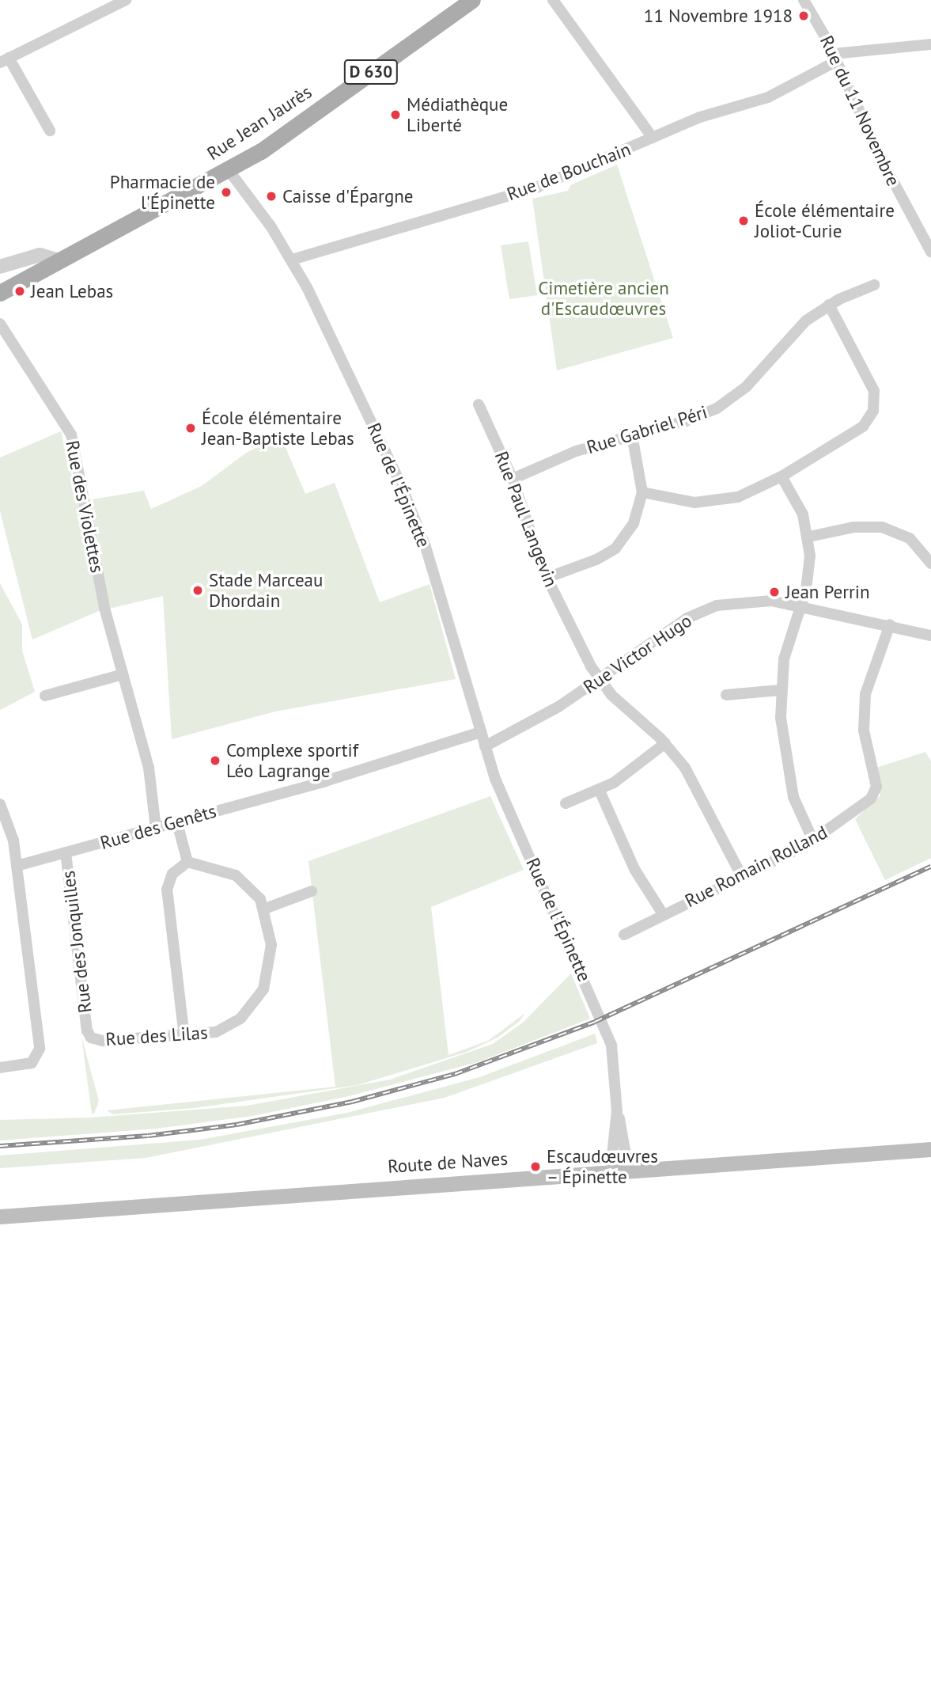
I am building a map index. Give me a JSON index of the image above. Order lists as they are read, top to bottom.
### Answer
{
  "streets": {
    "main road": ["D 630", "Rue Jean Jaurès", "Route de Naves"],
    "street": [
      "Rue du 11 Novembre",
      "Rue de Bouchain",
      "Rue Gabriel Péri",
      "Rue de l'Épinette",
      "Rue des Violettes",
      "Rue Paul Langevin",
      "Rue Victor Hugo",
      "Rue des Genêts",
      "Rue Romain Rolland",
      "Rue des Jonquilles",
      "Rue des Lilas"
    ]
  },
  "crossings": [
    ["Rue du 11 Novembre", "Rue de Bouchain"],
    ["Rue Jean Jaurès", "Rue de l'Épinette"],
    ["Rue de Bouchain", "Rue de l'Épinette"],
    ["Rue Gabriel Péri", "Rue Paul Langevin"],
    ["Rue de l'Épinette", "Rue Victor Hugo"],
    ["Rue de l'Épinette", "Rue des Genêts"],
    ["Rue de l'Épinette", "Route de Naves"],
    ["Rue des Violettes", "Rue des Genêts"],
    ["Rue Paul Langevin", "Rue Victor Hugo"],
    ["Rue Paul Langevin", "Rue Romain Rolland"],
    ["Rue Victor Hugo", "Rue Romain Rolland"],
    ["Rue des Genêts", "Rue des Jonquilles"],
    ["Rue des Jonquilles", "Rue des Lilas"]
  ],
  "parks": ["Cimetière ancien d'Escaudœuvres"],
  "places": [
    "11 Novembre 1918",
    "Médiathèque Liberté",
    "Pharmacie de l'Épinette",
    "Caisse d'Épargne",
    "École élémentaire Joliot-Curie",
    "Jean Lebas",
    "École élémentaire Jean-Baptiste Lebas",
    "Stade Marceau Dhordain",
    "Jean Perrin",
    "Complexe sportif Léo Lagrange",
    "Escaudœuvres – Épinette"
  ]
}
